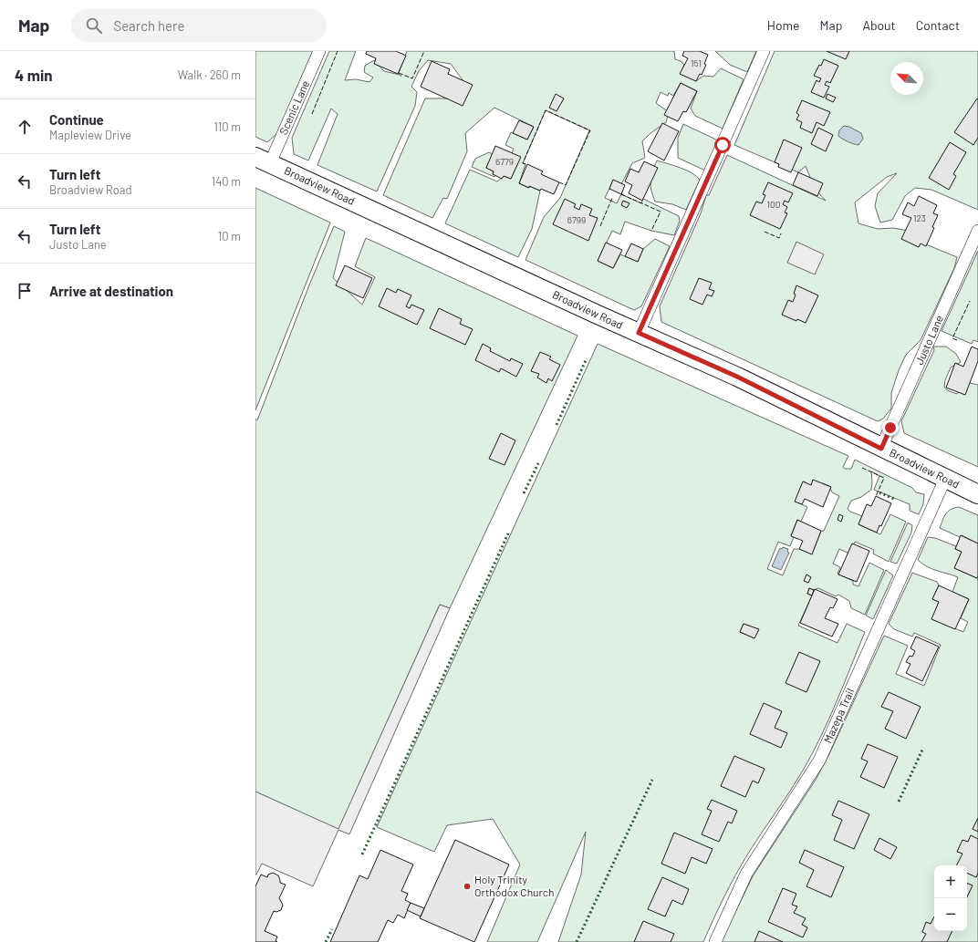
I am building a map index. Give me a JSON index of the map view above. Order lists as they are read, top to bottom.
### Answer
{
  "streets": {
    "main road": ["Broadview Road"],
    "street": ["Scenic Lane", "Justo Lane", "Mazepa Trail"]
  },
  "crossings": [
    ["Scenic Lane", "Broadview Road"],
    ["Broadview Road", "Justo Lane"],
    ["Broadview Road", "Mazepa Trail"]
  ],
  "places": ["Holy Trinity Orthodox Church"],
  "house_numbers": [
    "151",
    "6779",
    "100",
    "123",
    "6799"
  ],
  "north": "top left",
  "page": {
    "header": "Map",
    "search": "Search here",
    "nav": [
      "Home",
      "Map",
      "About",
      "Contact"
    ],
    "heading": ["4 min", "Walk · 260 m"],
    "list": [
      ["Continue", "Mapleview Drive", "110 m"],
      ["Turn left", "Broadview Road", "140 m"],
      ["Turn left", "Justo Lane", "10 m"],
      "Arrive at destination"
    ],
    "map_buttons": ["+", "−"]
  }
}
